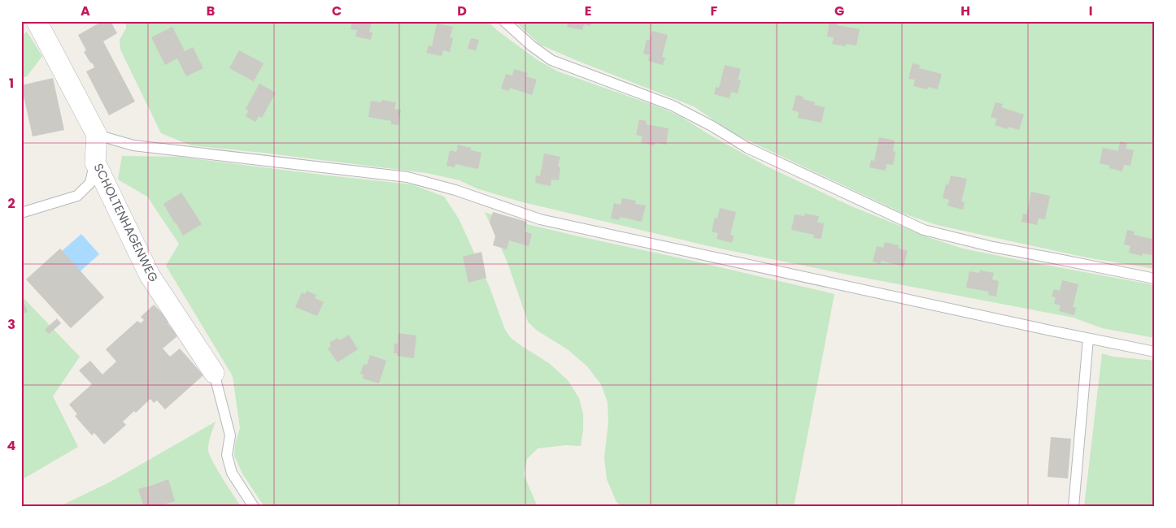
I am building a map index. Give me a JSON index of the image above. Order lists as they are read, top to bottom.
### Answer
{
  "streets": {
    "street": ["SCHOLTENHAGENWEG"]
  },
  "grid": {
    "columns": [
      "A",
      "B",
      "C",
      "D",
      "E",
      "F",
      "G",
      "H",
      "I"
    ],
    "rows": [
      "1",
      "2",
      "3",
      "4"
    ]
  }
}
